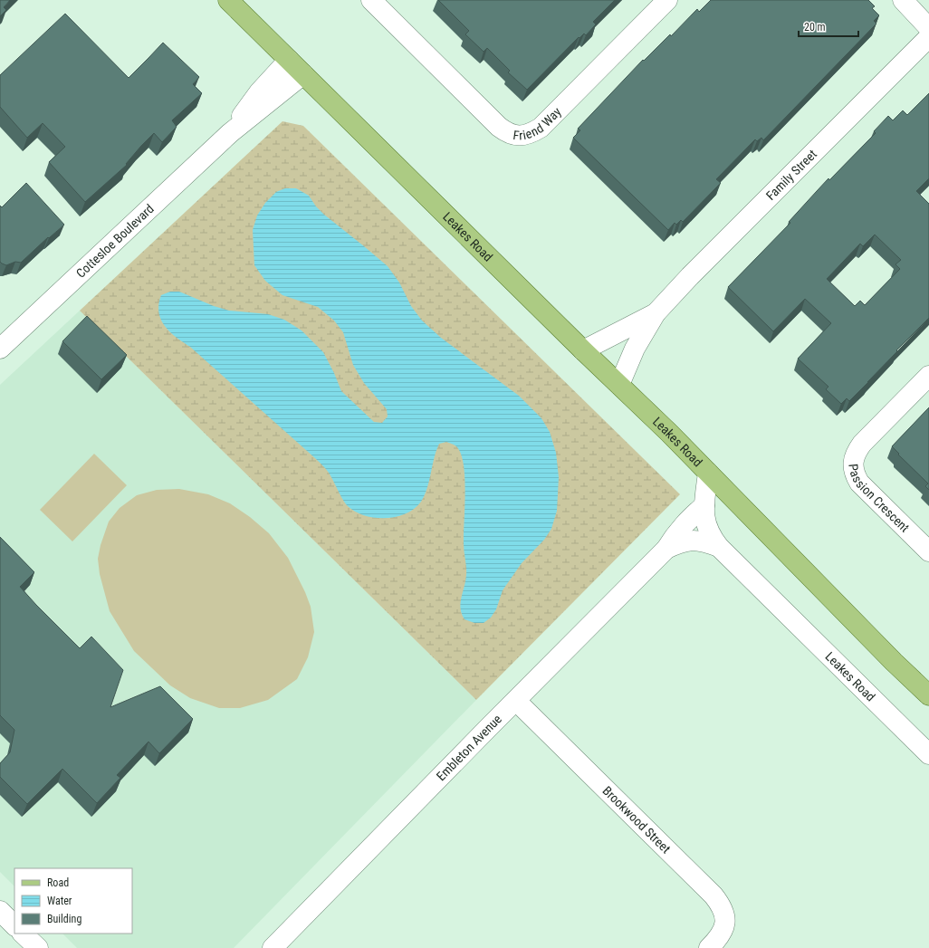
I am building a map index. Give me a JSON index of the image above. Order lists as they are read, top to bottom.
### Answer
{
  "streets": {
    "main road": ["Leakes Road"],
    "street": [
      "Friend Way",
      "Family Street",
      "Cottesloe Boulevard",
      "Passion Crescent",
      "Embleton Avenue",
      "Brookwood Street"
    ]
  },
  "crossings": [
    ["Family Street", "Leakes Road"],
    ["Leakes Road", "Cottesloe Boulevard"],
    ["Leakes Road", "Embleton Avenue"],
    ["Embleton Avenue", "Brookwood Street"]
  ],
  "legend": ["Road", "Water", "Building"],
  "scale_bar": "20 m"
}
